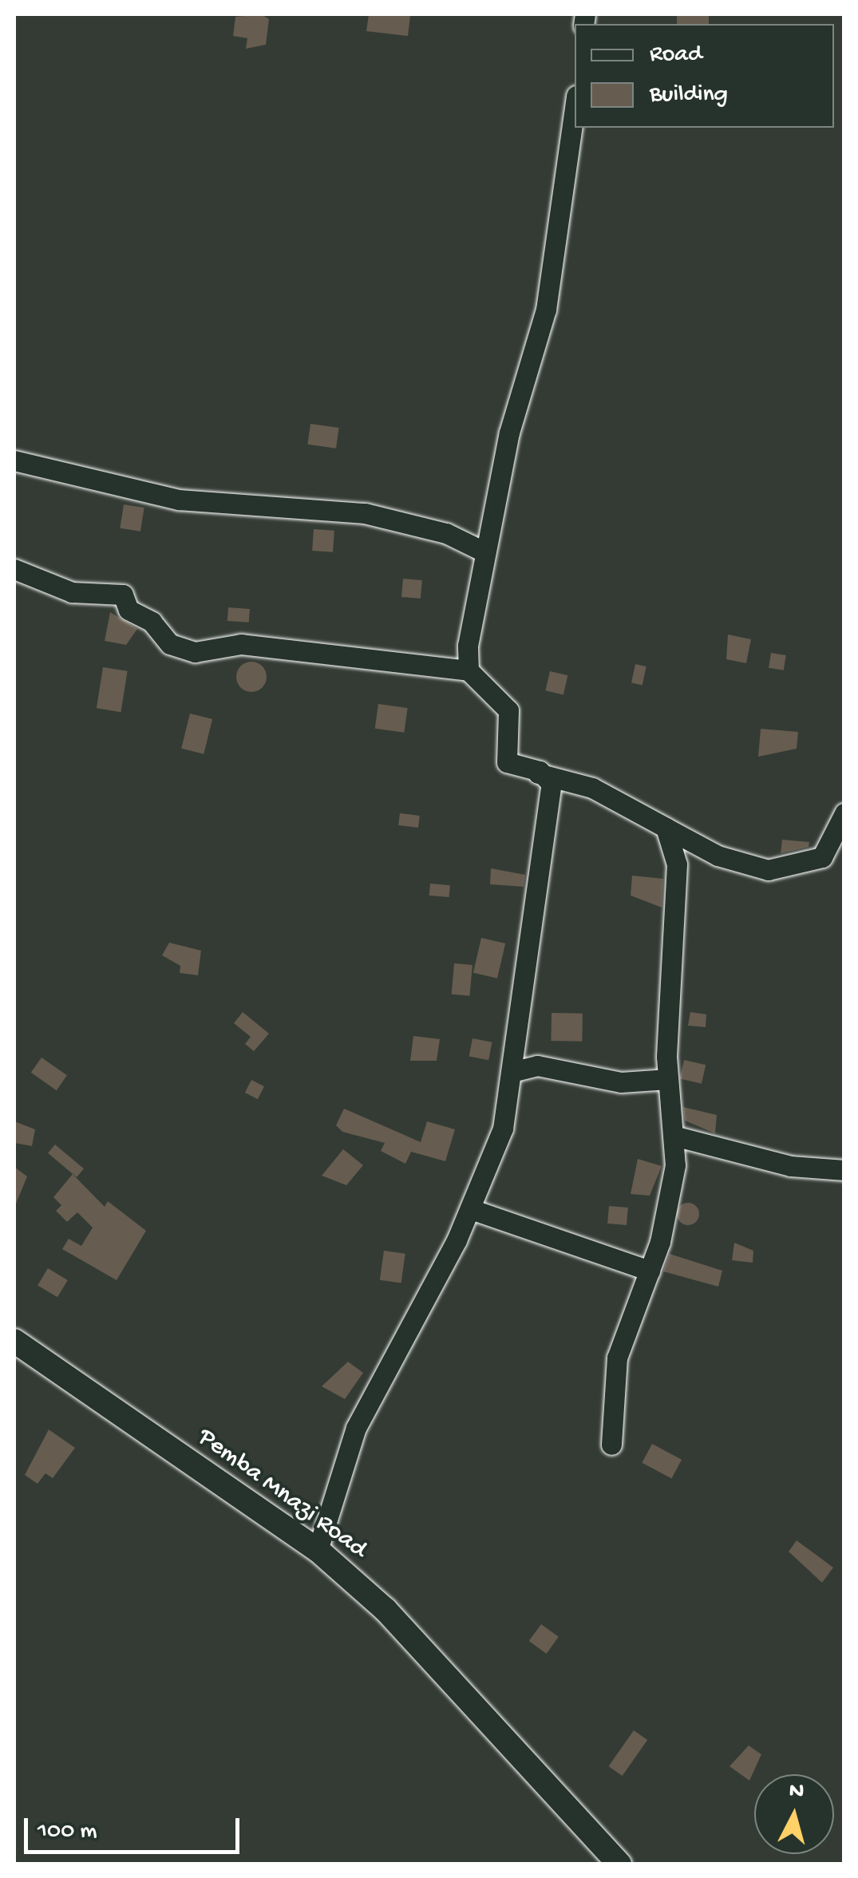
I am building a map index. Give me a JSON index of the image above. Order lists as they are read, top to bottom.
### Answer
{
  "streets": {
    "main road": ["Pemba Mnazi Road"]
  },
  "legend": ["Road", "Building"],
  "scale_bar": "100 m",
  "north": "top"
}
